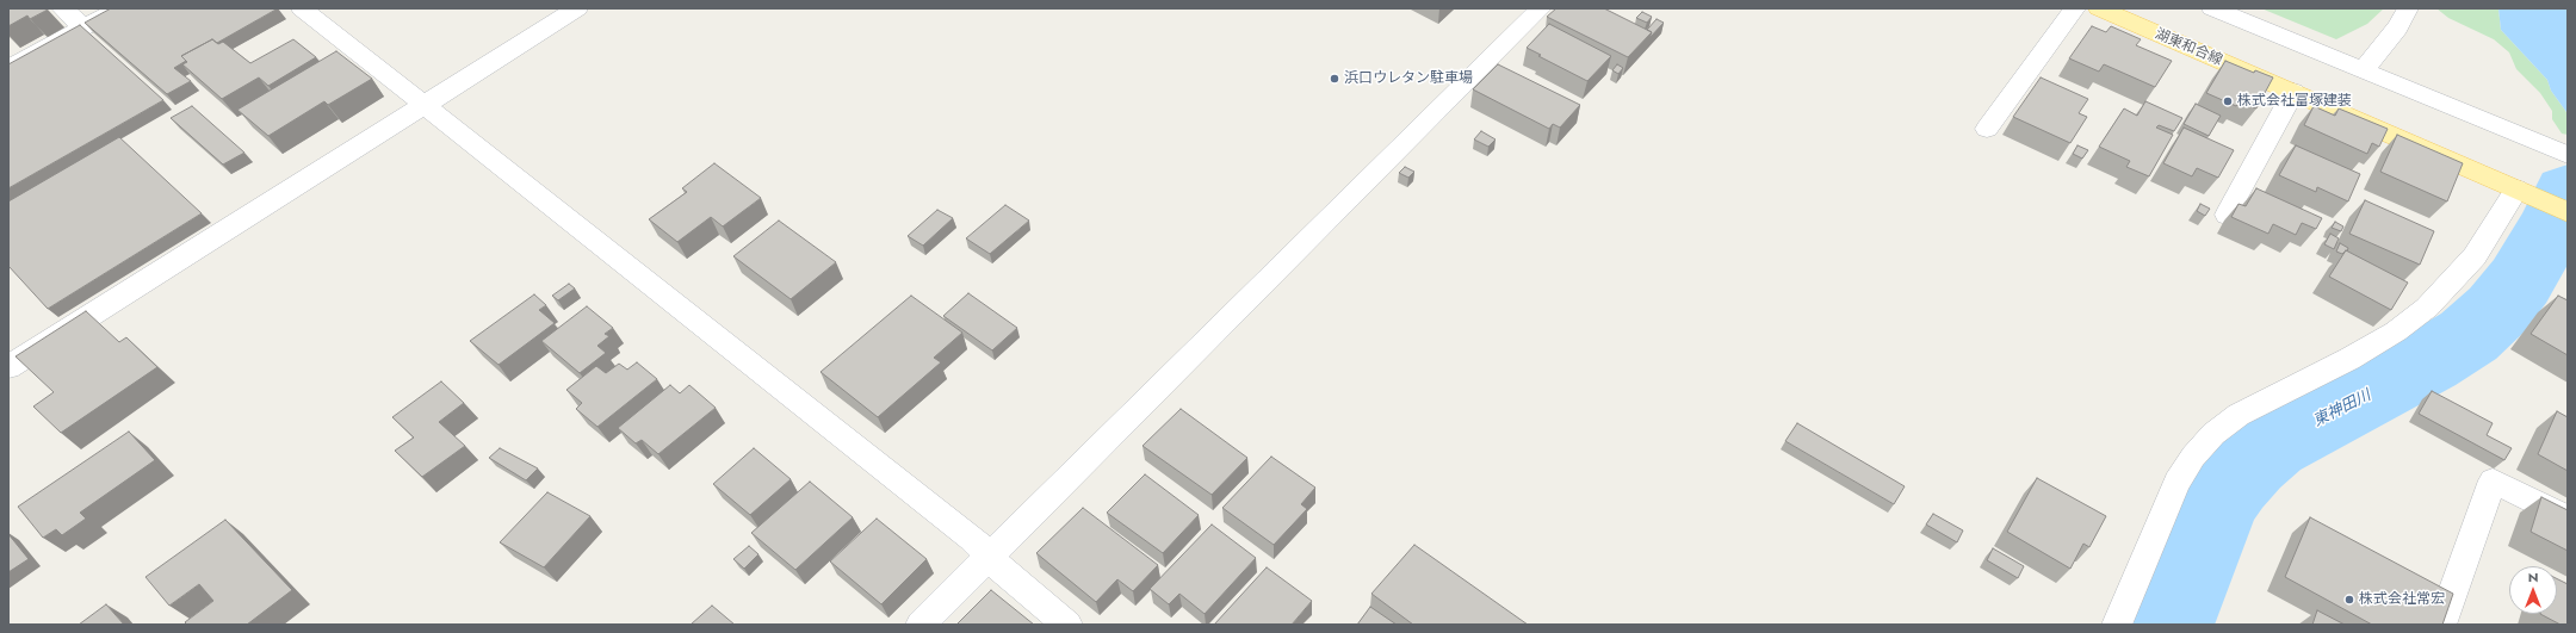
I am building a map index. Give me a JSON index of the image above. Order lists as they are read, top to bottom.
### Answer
{
  "streets": {
    "main road": ["湖東和合線"]
  },
  "water": ["東神田川"],
  "places": ["浜口ウレタン駐車場", "株式会社富塚建装", "株式会社常宏"],
  "north": "top"
}
